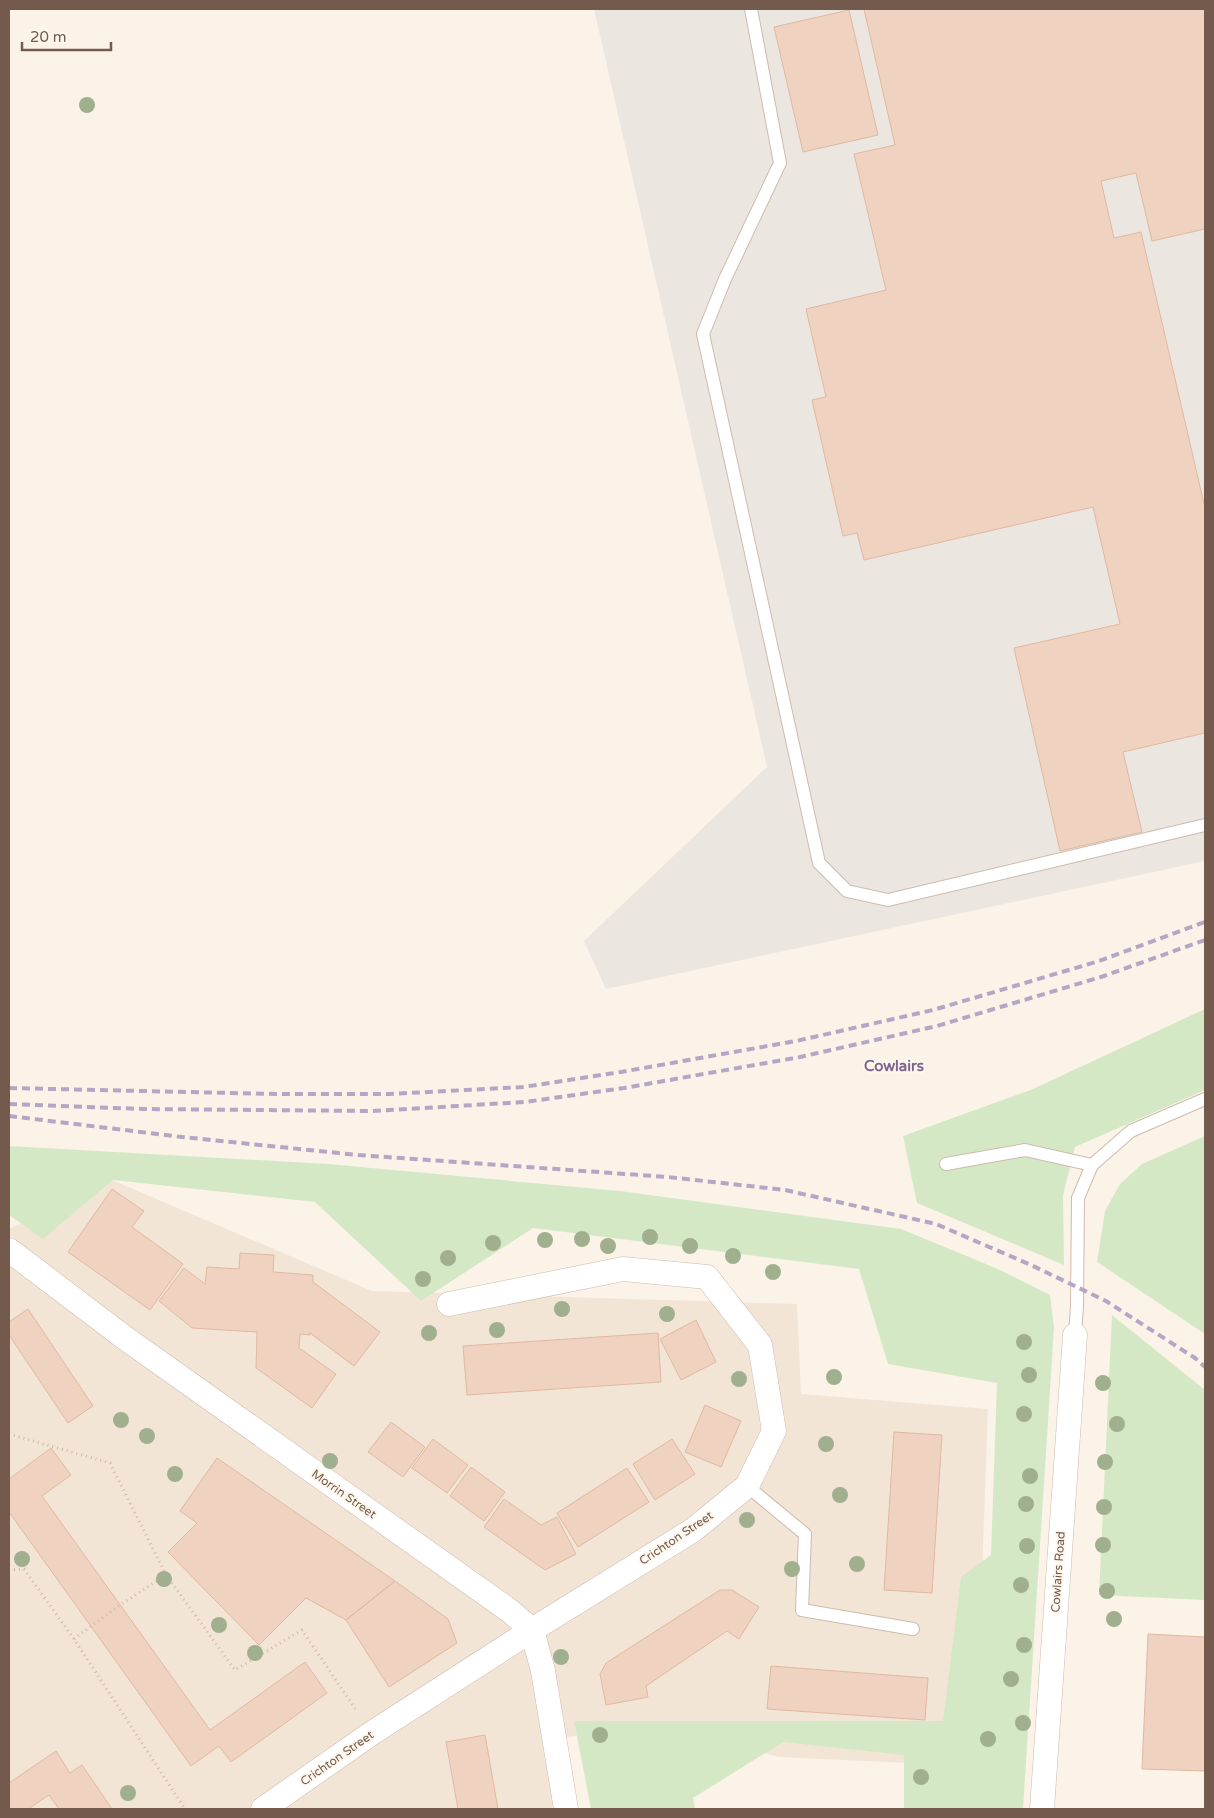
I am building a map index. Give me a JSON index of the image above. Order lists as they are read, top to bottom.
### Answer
{
  "streets": {
    "street": ["Morrin Street", "Crichton Street", "Cowlairs Road"]
  },
  "crossings": [
    ["Morrin Street", "Crichton Street"]
  ],
  "districts": ["Cowlairs"],
  "scale_bar": "20 m"
}
